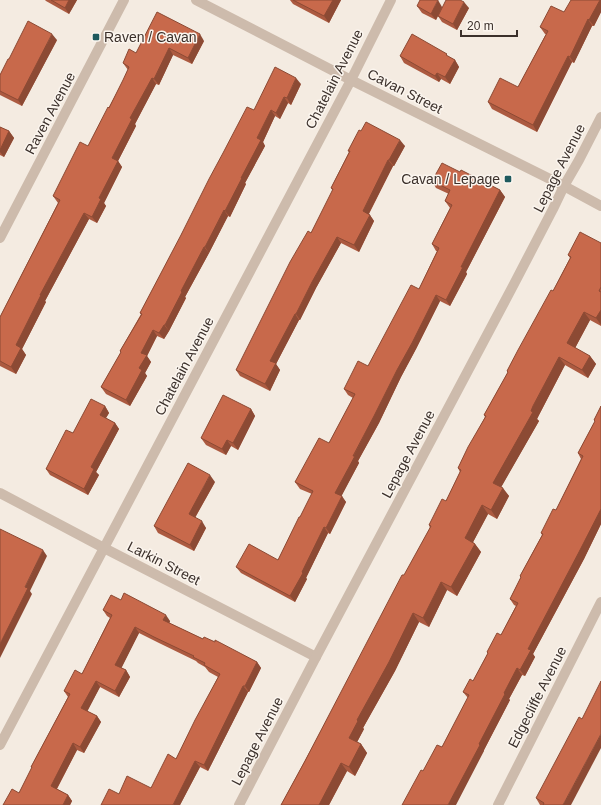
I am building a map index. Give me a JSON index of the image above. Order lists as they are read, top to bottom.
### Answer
{
  "streets": {
    "street": [
      "Chatelain Avenue",
      "Cavan Street",
      "Raven Avenue",
      "Lepage Avenue",
      "Larkin Street",
      "Edgecliffe Avenue"
    ]
  },
  "crossings": [
    ["Chatelain Avenue", "Cavan Street"],
    ["Chatelain Avenue", "Larkin Street"],
    ["Cavan Street", "Lepage Avenue"],
    ["Lepage Avenue", "Larkin Street"]
  ],
  "places": {
    "transit": ["Raven / Cavan", "Cavan / Lepage"]
  },
  "scale_bar": "20 m"
}
